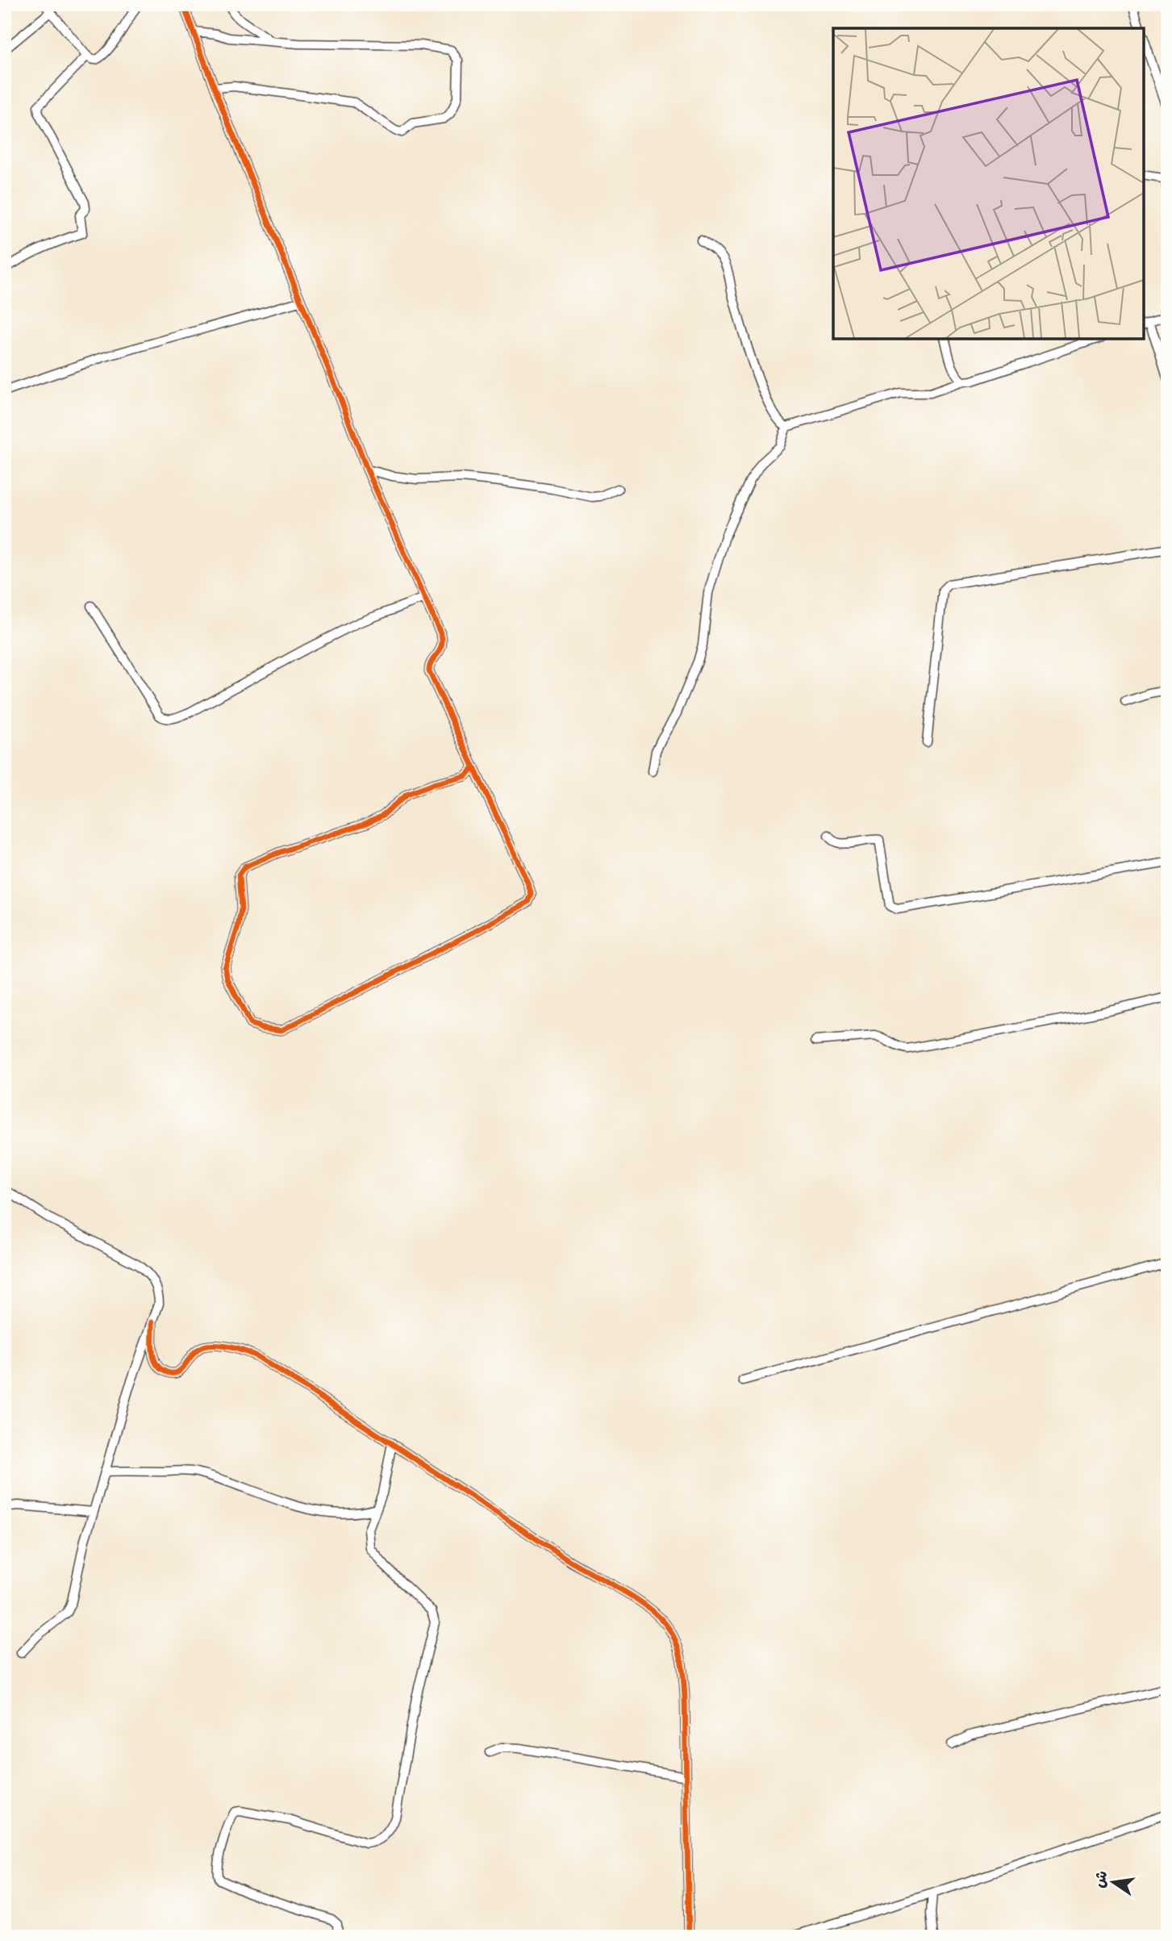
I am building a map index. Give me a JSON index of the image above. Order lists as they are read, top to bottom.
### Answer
{
  "north": "left"
}
